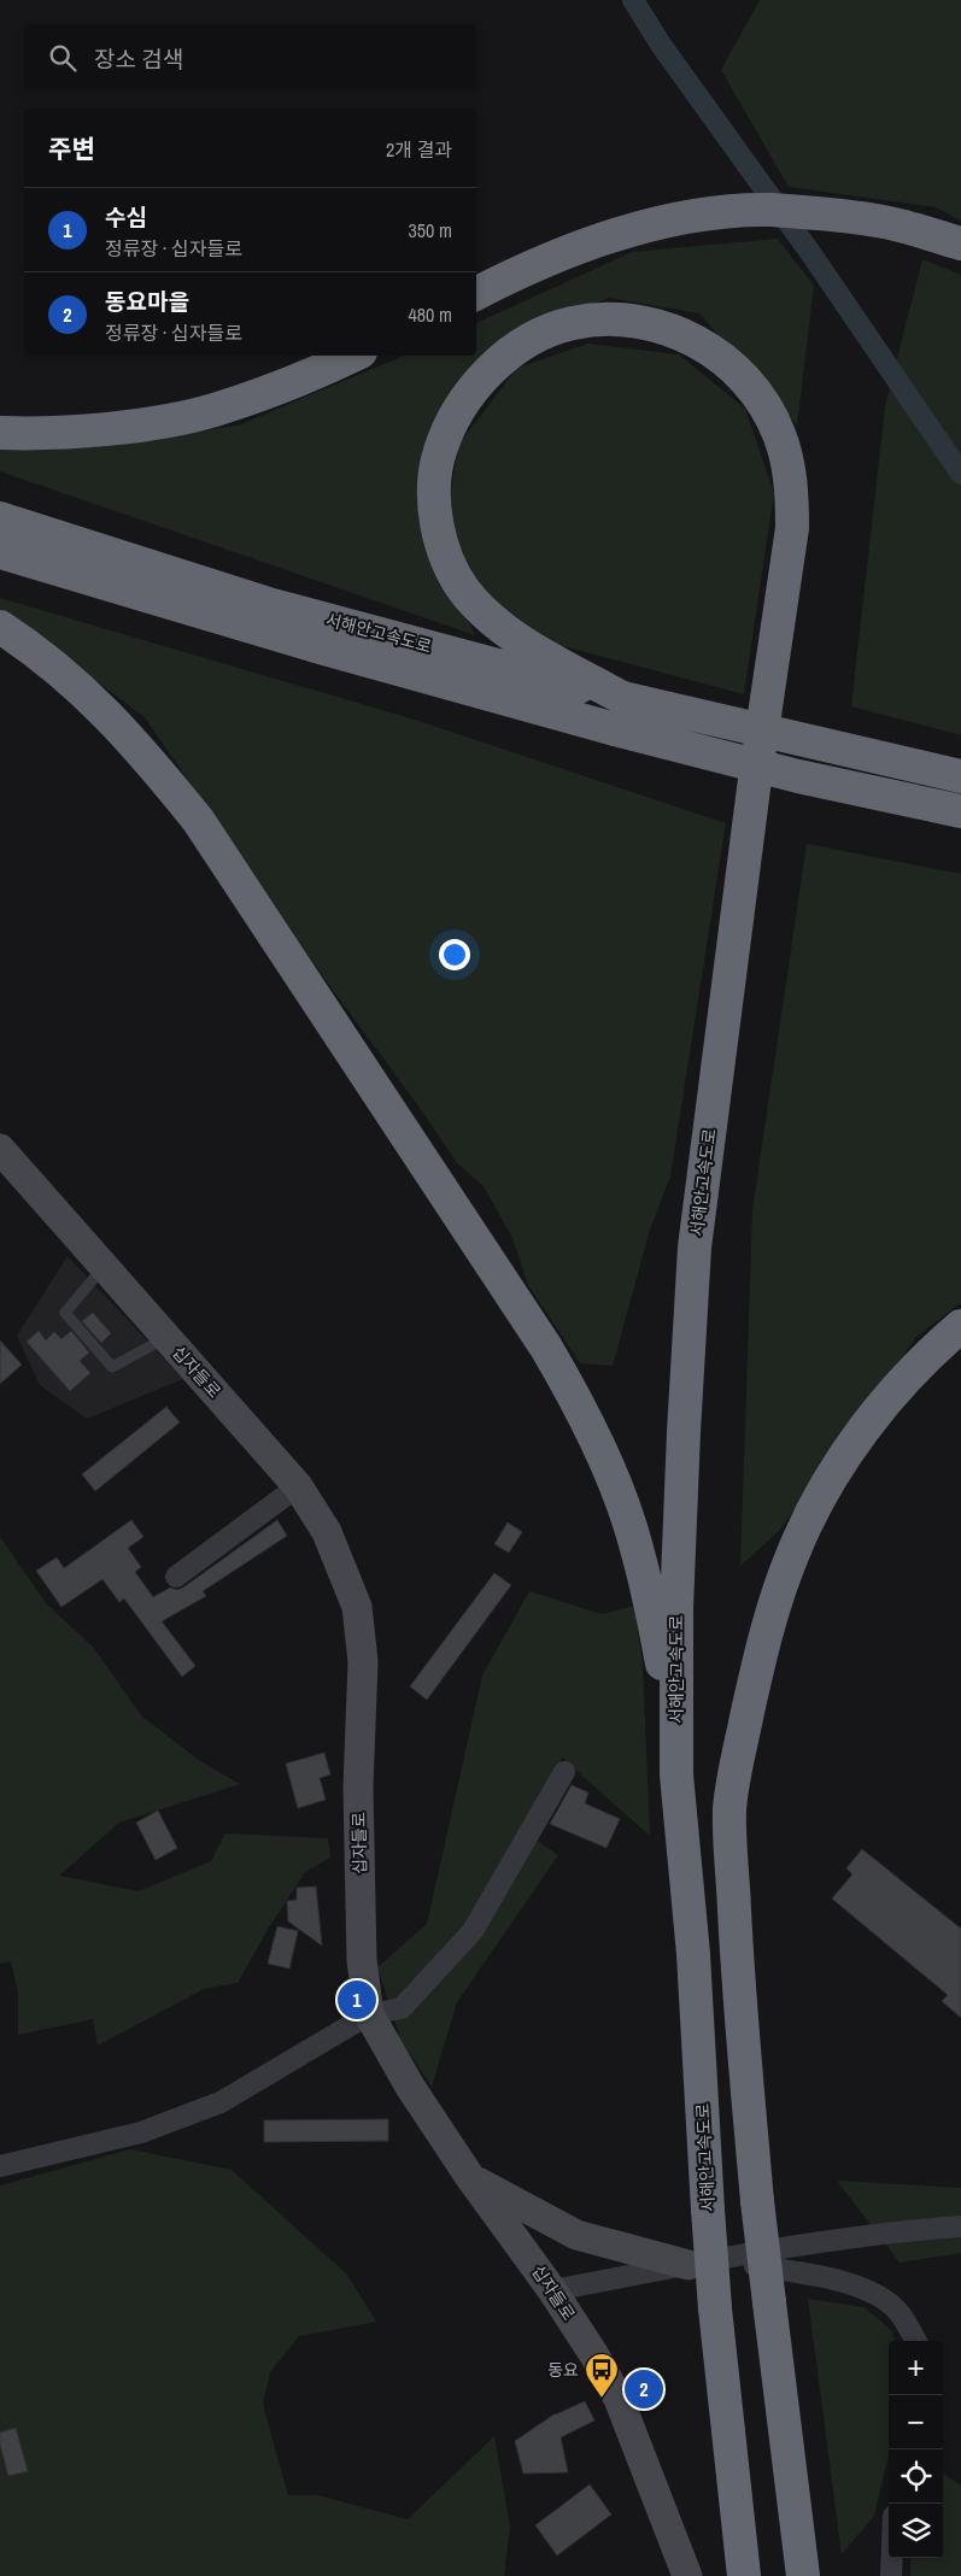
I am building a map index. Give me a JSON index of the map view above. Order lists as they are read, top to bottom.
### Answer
{
  "streets": {
    "highway": ["서해안고속도로"],
    "main road": ["십자들로"]
  },
  "places": {
    "bus stop": ["동요"]
  },
  "page": {
    "search": "장소 검색",
    "heading": ["주변", "2개 결과"],
    "list": [
      {
        "mark": "1",
        "name": "수심",
        "note": "정류장 · 십자들로",
        "value": "350 m"
      },
      {
        "mark": "2",
        "name": "동요마을",
        "note": "정류장 · 십자들로",
        "value": "480 m"
      }
    ],
    "pins": ["1", "2"],
    "map_buttons": ["+", "−"]
  }
}
